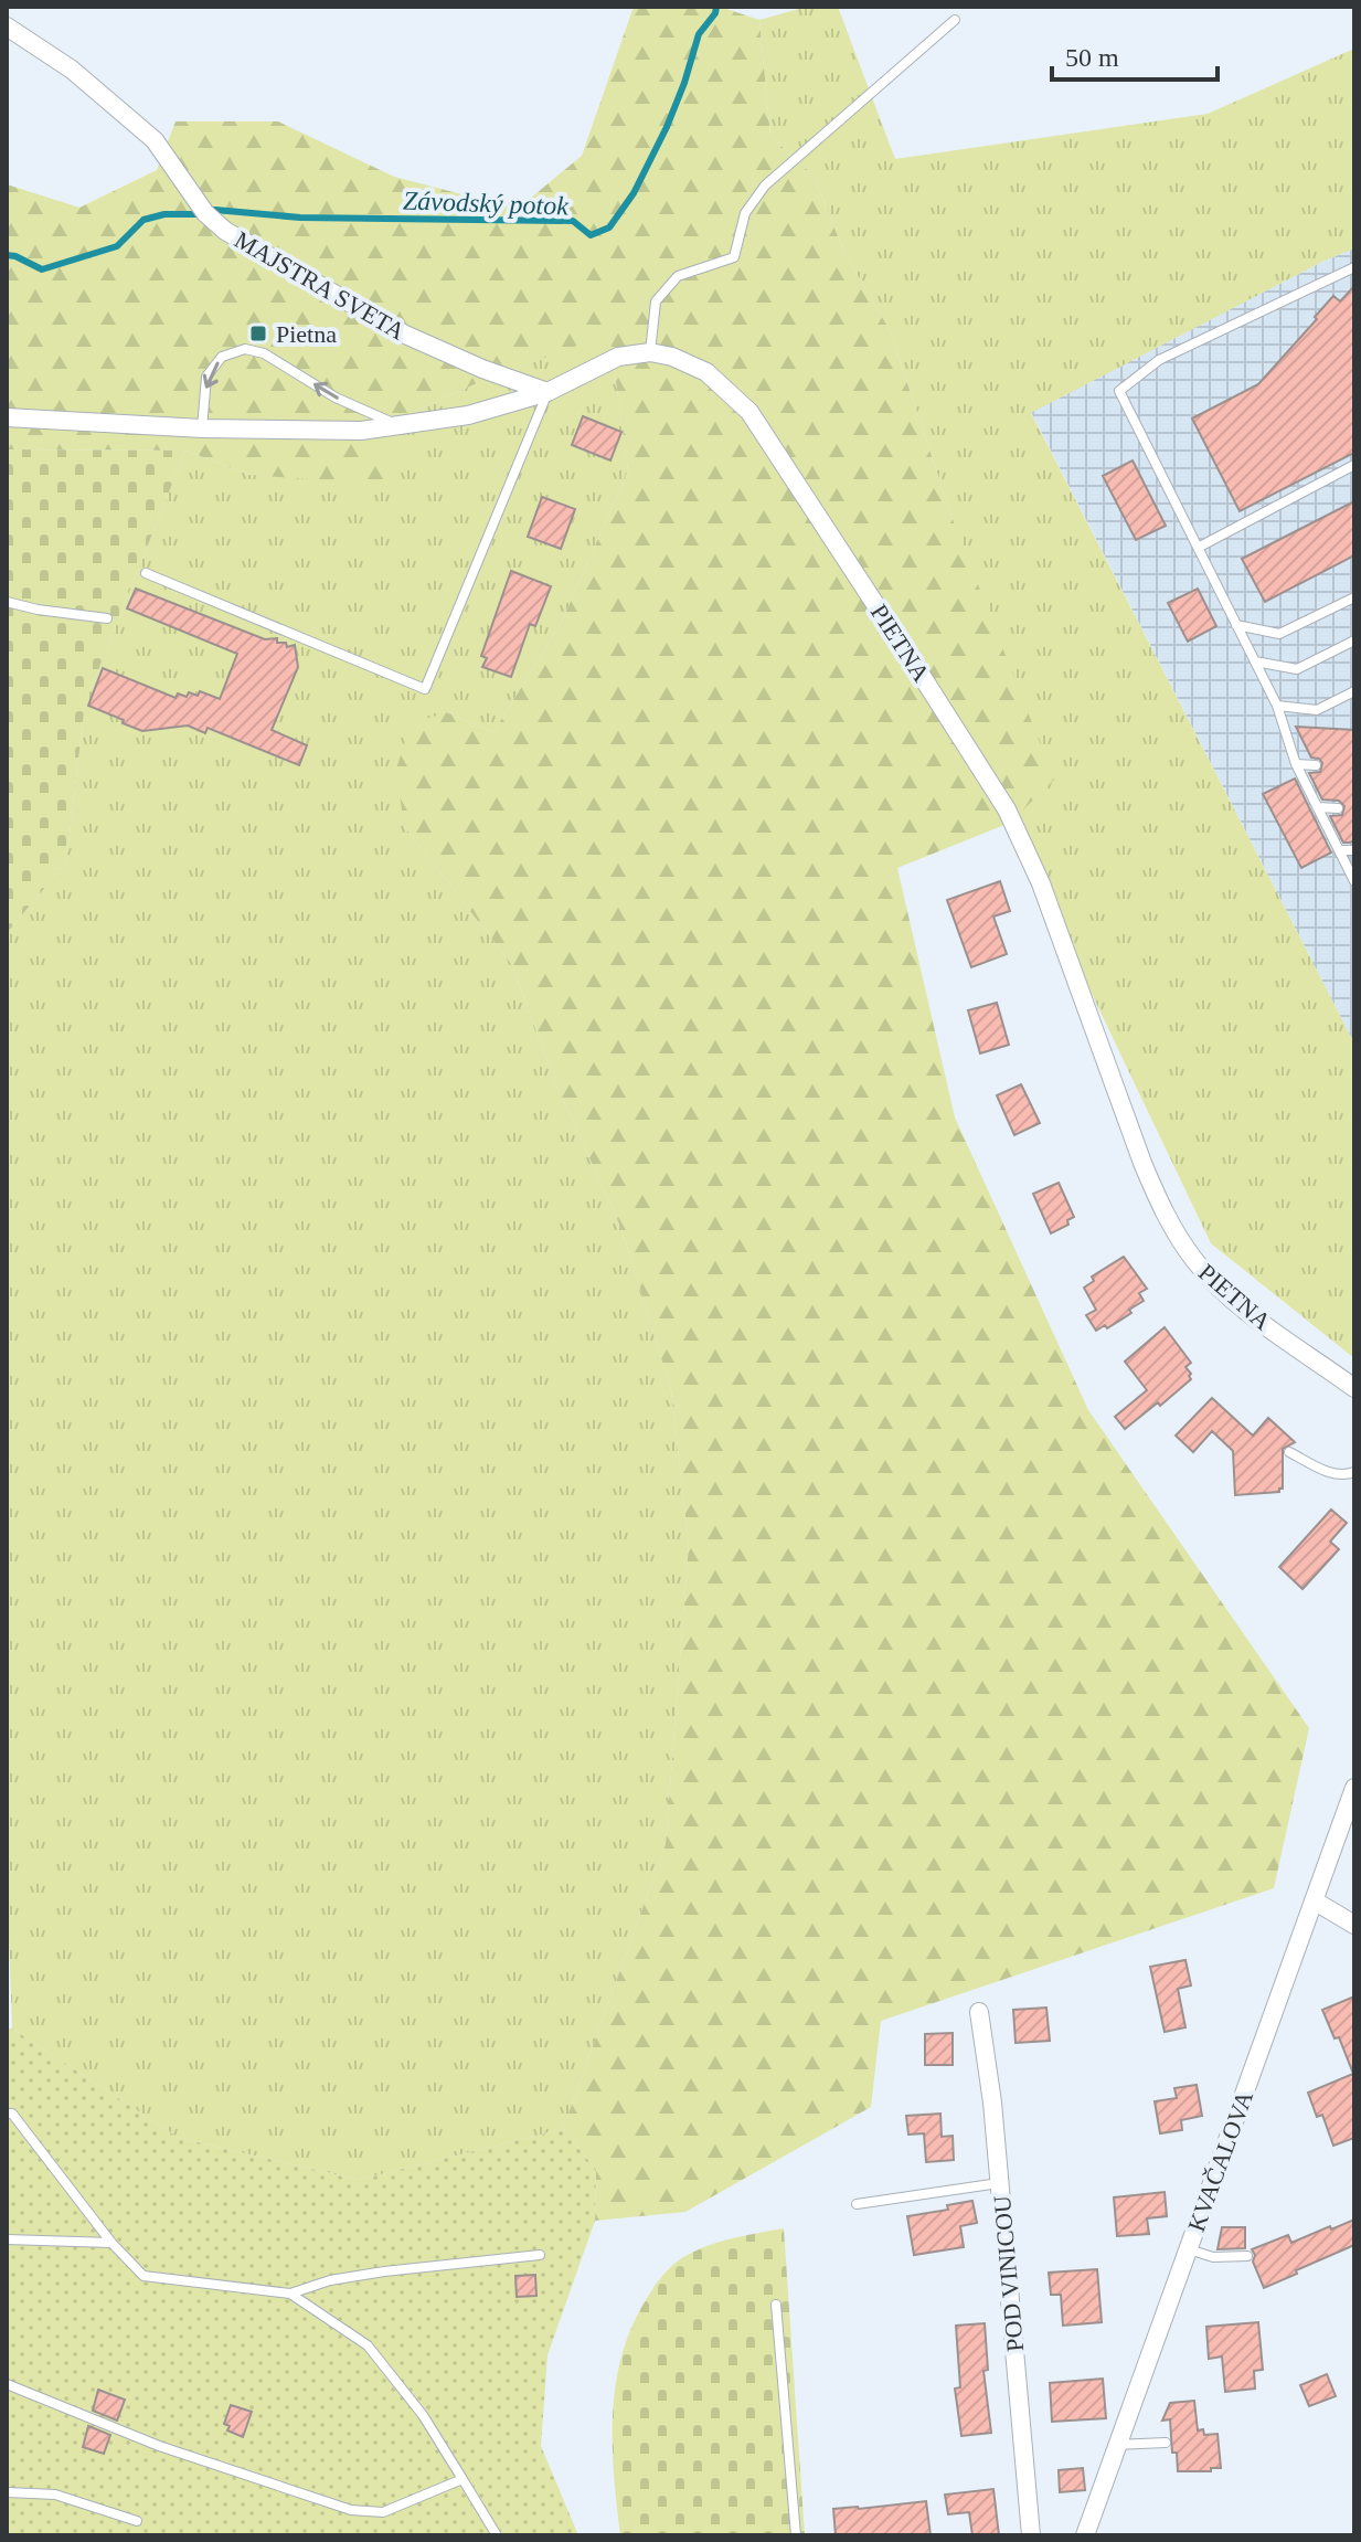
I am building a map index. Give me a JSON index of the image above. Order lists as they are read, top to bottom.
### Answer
{
  "streets": {
    "street": [
      "MAJSTRA SVETA",
      "PIETNA",
      "KVAČALOVA",
      "POD VINICOU"
    ]
  },
  "water": ["Závodský potok"],
  "places": {
    "transit": ["Pietna"]
  },
  "scale_bar": "50 m"
}
